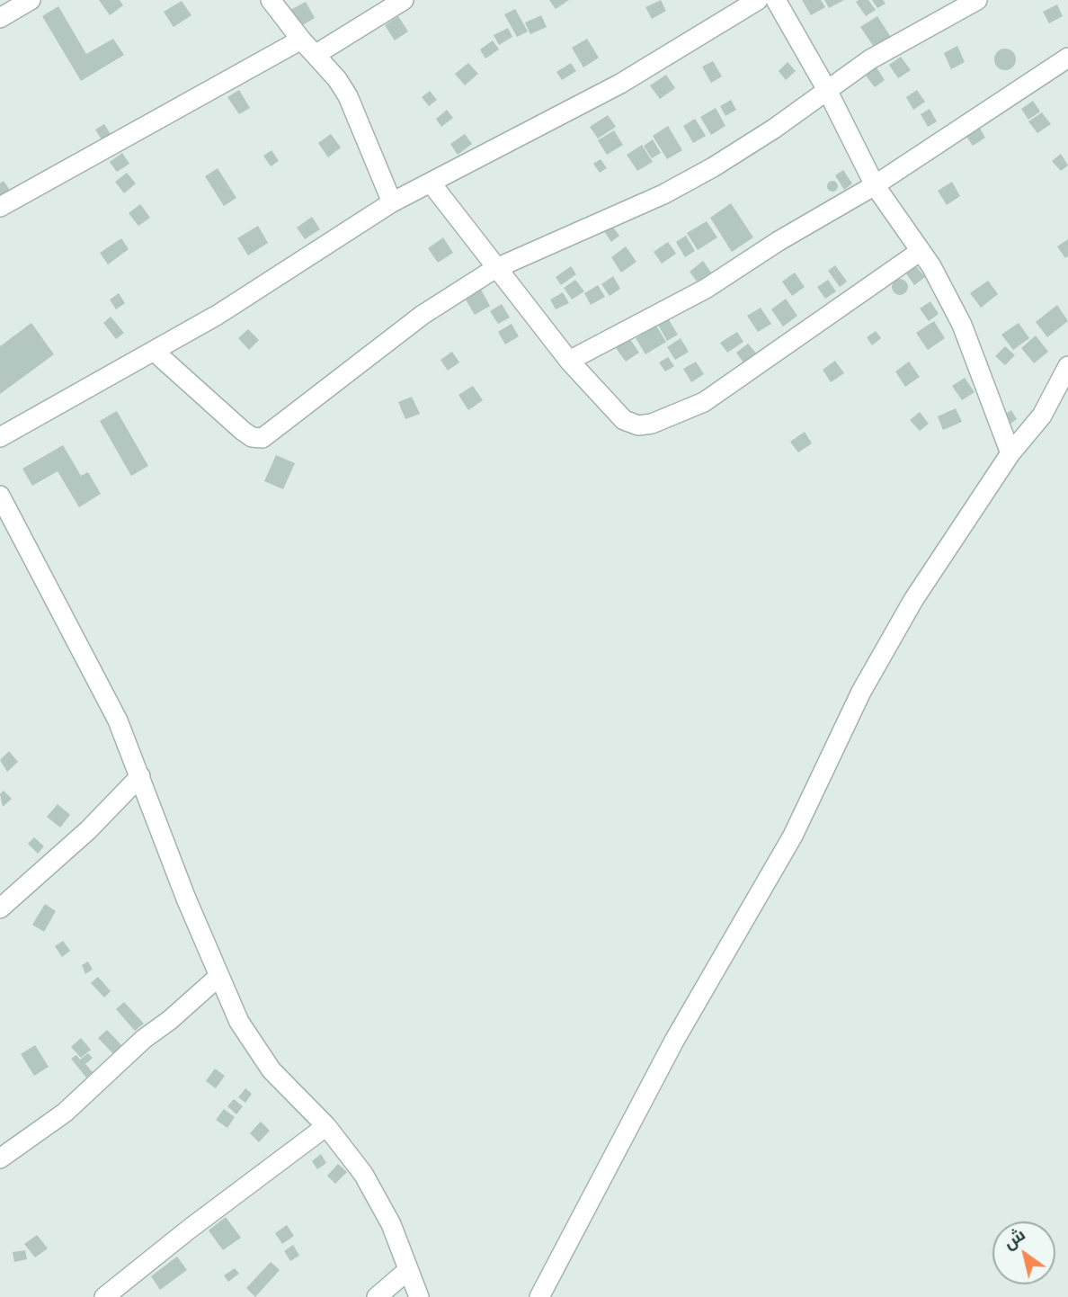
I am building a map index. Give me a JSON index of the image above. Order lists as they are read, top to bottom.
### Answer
{
  "north": "top left"
}
